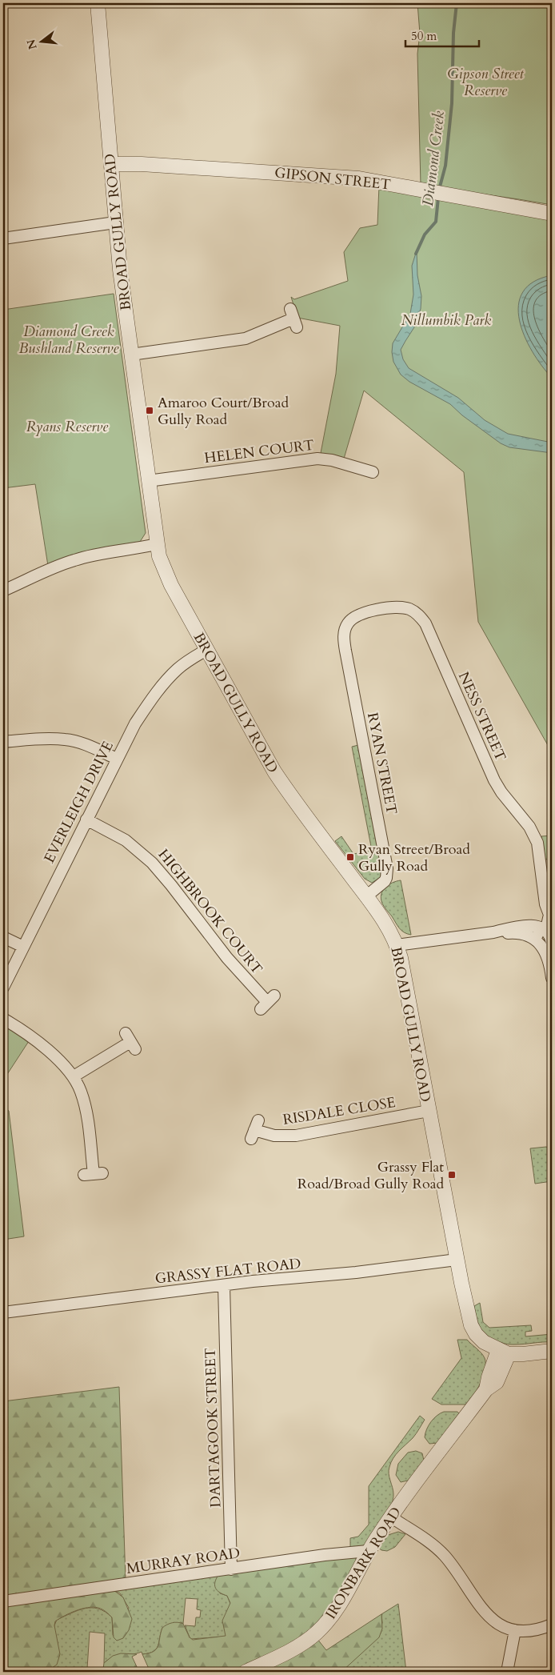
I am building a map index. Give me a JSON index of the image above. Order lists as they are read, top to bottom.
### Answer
{
  "streets": {
    "street": [
      "GIPSON STREET",
      "BROAD GULLY ROAD",
      "HELEN COURT",
      "NESS STREET",
      "RYAN STREET",
      "EVERLEIGH DRIVE",
      "HIGHBROOK COURT",
      "RISDALE CLOSE",
      "GRASSY FLAT ROAD",
      "DARTAGOOK STREET",
      "MURRAY ROAD",
      "IRONBARK ROAD"
    ]
  },
  "crossings": [
    ["GIPSON STREET", "BROAD GULLY ROAD"],
    ["BROAD GULLY ROAD", "HELEN COURT"],
    ["BROAD GULLY ROAD", "RYAN STREET"],
    ["BROAD GULLY ROAD", "EVERLEIGH DRIVE"],
    ["BROAD GULLY ROAD", "RISDALE CLOSE"],
    ["BROAD GULLY ROAD", "GRASSY FLAT ROAD"],
    ["BROAD GULLY ROAD", "IRONBARK ROAD"],
    ["NESS STREET", "RYAN STREET"],
    ["EVERLEIGH DRIVE", "HIGHBROOK COURT"],
    ["GRASSY FLAT ROAD", "DARTAGOOK STREET"],
    ["DARTAGOOK STREET", "MURRAY ROAD"],
    ["MURRAY ROAD", "IRONBARK ROAD"]
  ],
  "water": ["Diamond Creek"],
  "parks": [
    "Gipson Street Reserve",
    "Nillumbik Park",
    "Diamond Creek Bushland Reserve",
    "Ryans Reserve"
  ],
  "places": {
    "transit": ["Amaroo Court/Broad Gully Road", "Ryan Street/Broad Gully Road", "Grassy Flat Road/Broad Gully Road"]
  },
  "scale_bar": "50 m",
  "north": "left"
}
